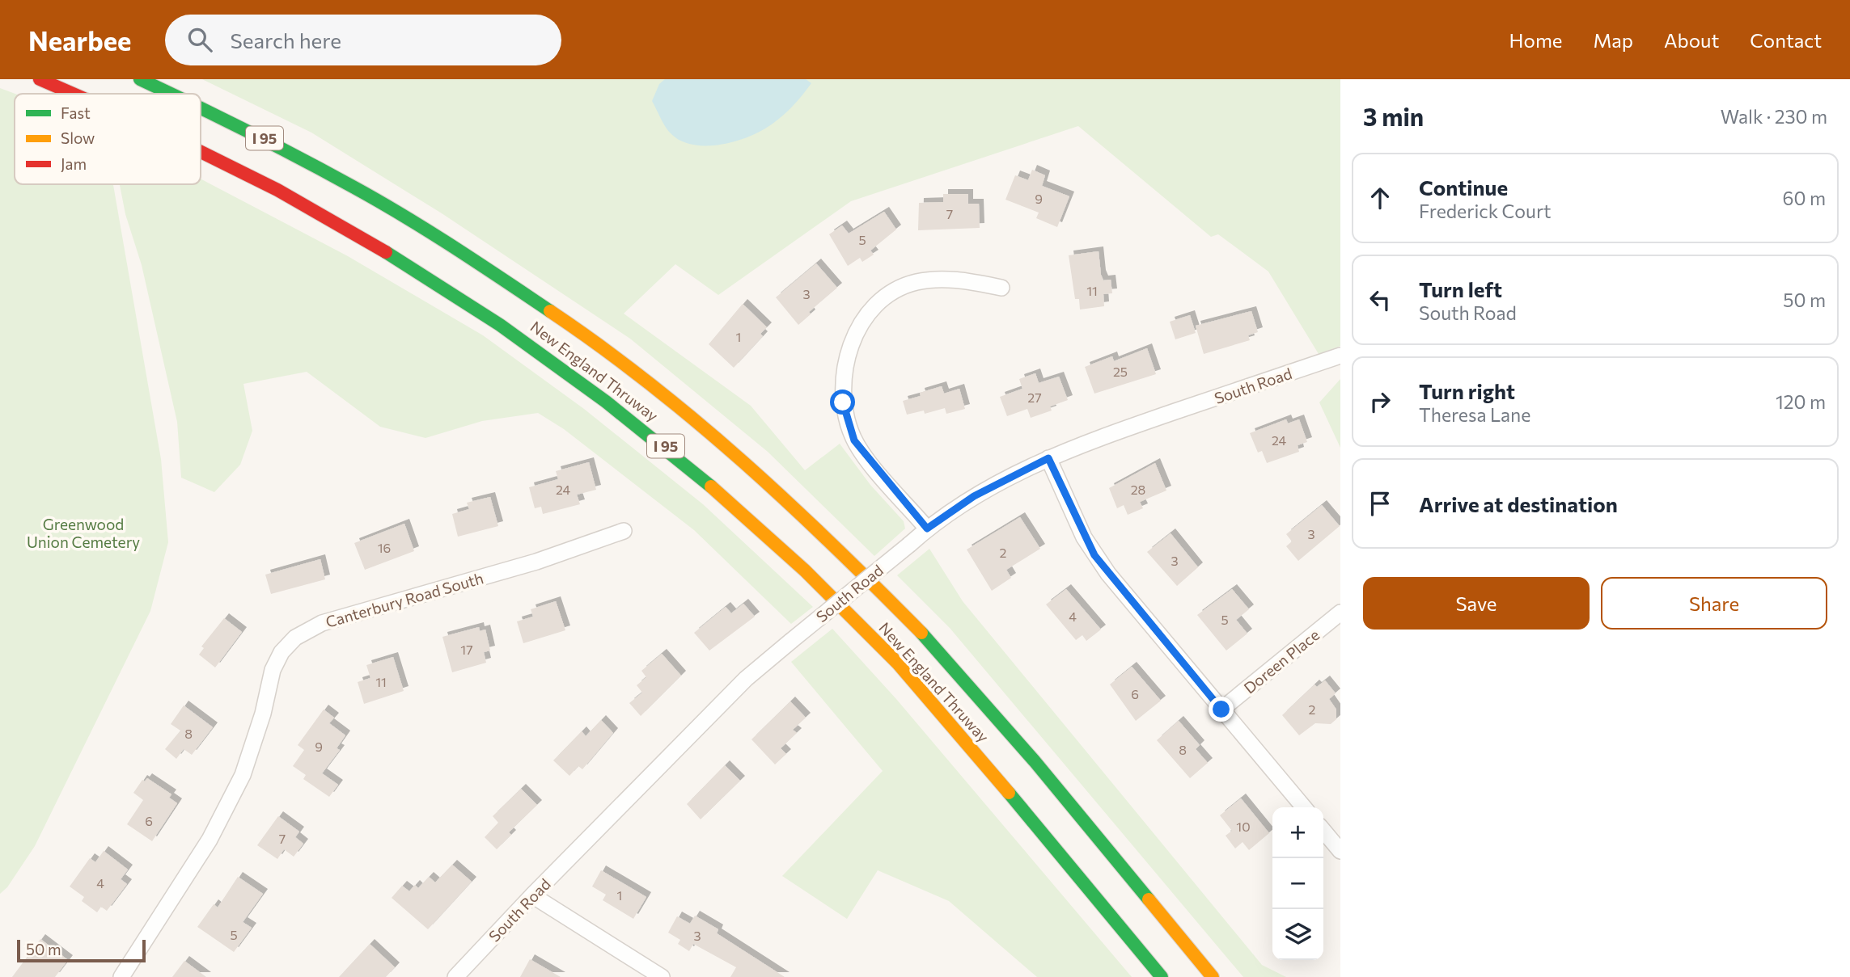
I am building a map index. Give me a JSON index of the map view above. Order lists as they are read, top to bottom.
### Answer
{
  "streets": {
    "highway": ["I 95", "New England Thruway"],
    "street": ["South Road", "Canterbury Road South", "Doreen Place"]
  },
  "parks": ["Greenwood Union Cemetery"],
  "house_numbers": [
    "9",
    "7",
    "5",
    "11",
    "3",
    "1",
    "25",
    "27",
    "24",
    "24",
    "28",
    "3",
    "16",
    "2",
    "3",
    "4",
    "5",
    "17",
    "11",
    "6",
    "2",
    "8",
    "9",
    "8",
    "6",
    "10",
    "7",
    "4",
    "1",
    "5",
    "3"
  ],
  "legend": ["Fast", "Slow", "Jam"],
  "scale_bar": "50 m",
  "page": {
    "header": "Nearbee",
    "search": "Search here",
    "nav": [
      "Home",
      "Map",
      "About",
      "Contact"
    ],
    "heading": ["3 min", "Walk · 230 m"],
    "list": [
      ["Continue", "Frederick Court", "60 m"],
      ["Turn left", "South Road", "50 m"],
      ["Turn right", "Theresa Lane", "120 m"],
      "Arrive at destination"
    ],
    "buttons": ["Save", "Share"],
    "map_buttons": ["+", "−"],
    "scale": "50 m"
  }
}
